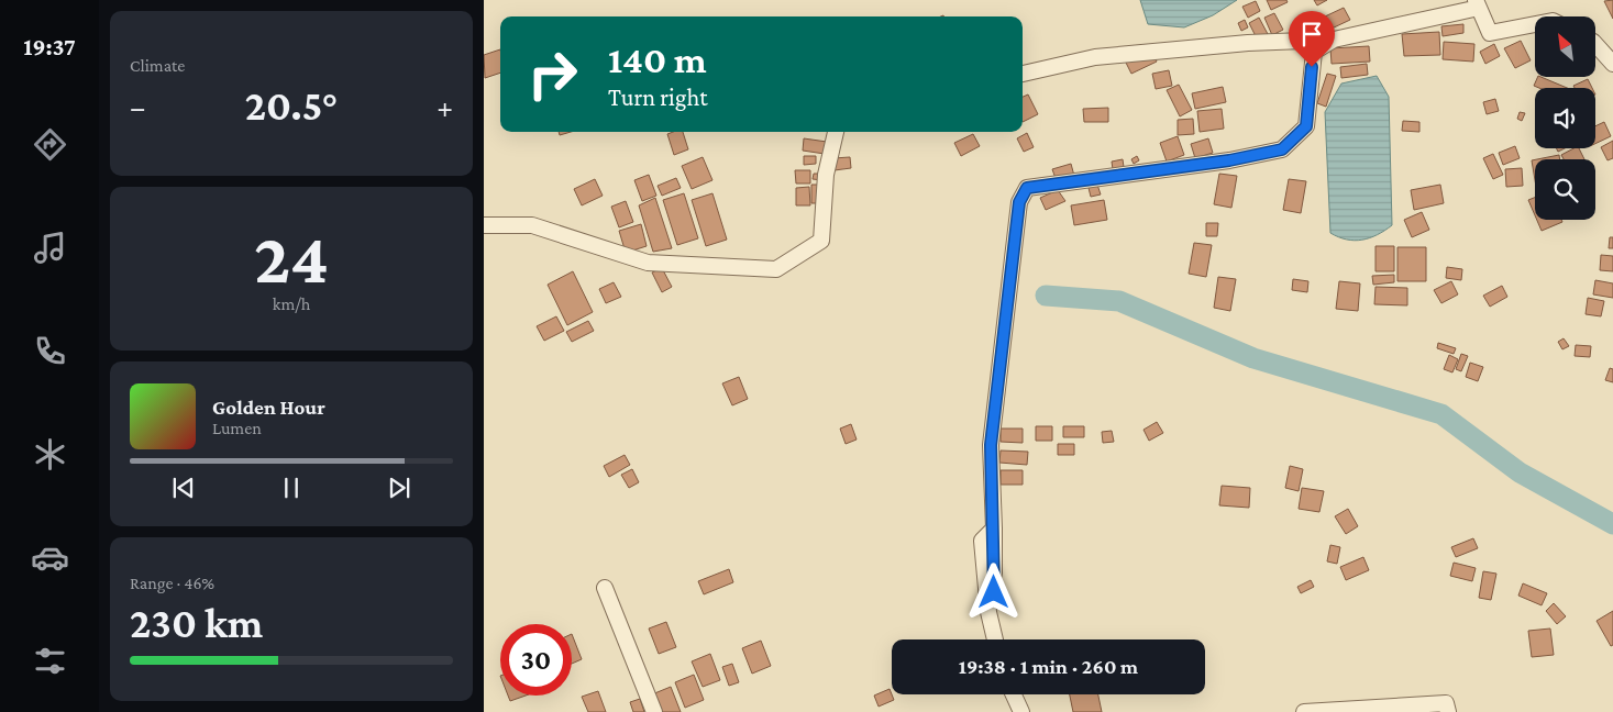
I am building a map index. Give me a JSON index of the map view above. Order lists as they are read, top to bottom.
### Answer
{
  "north": "top left",
  "page": {
    "tabs": "19:37",
    "tile": [
      "Climate",
      ["24", "km/h"],
      ["Range · 46%", "230 km"]
    ],
    "turn": ["140 m", "Turn right"],
    "heat": ["−", "20.5°", "+"],
    "song": ["Golden Hour", "Lumen"],
    "limit": "30",
    "trip": "19:38 · 1 min · 260 m"
  }
}
